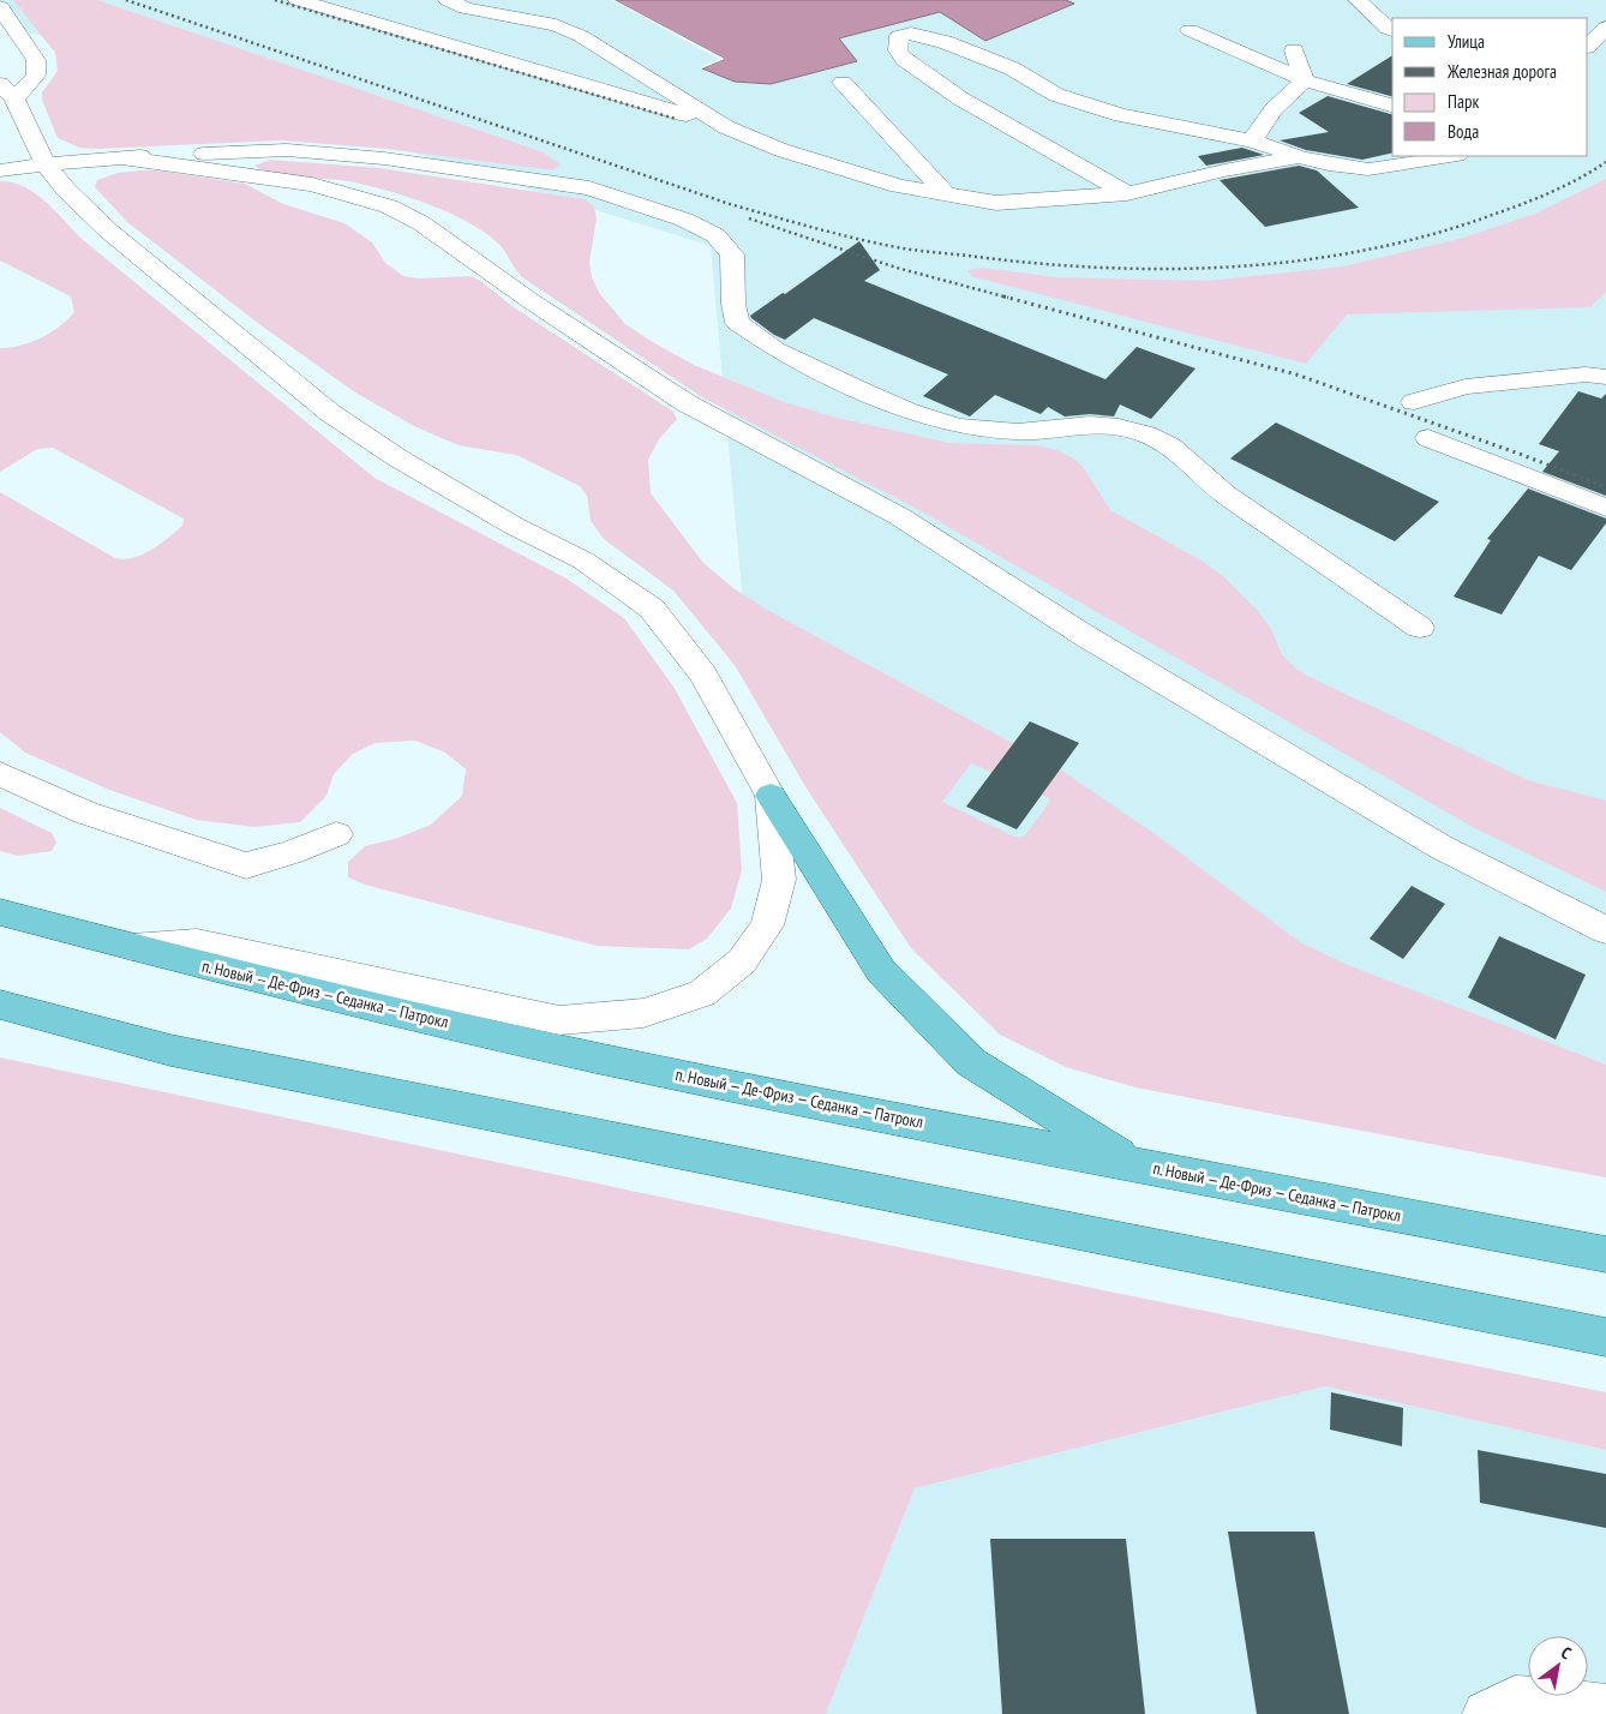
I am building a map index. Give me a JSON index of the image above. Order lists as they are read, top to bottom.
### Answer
{
  "streets": {
    "main road": ["п. Новый — Де-Фриз — Седанка — Патрокл"]
  },
  "legend": [
    "Улица",
    "Железная дорога",
    "Парк",
    "Вода"
  ],
  "north": "top right"
}
